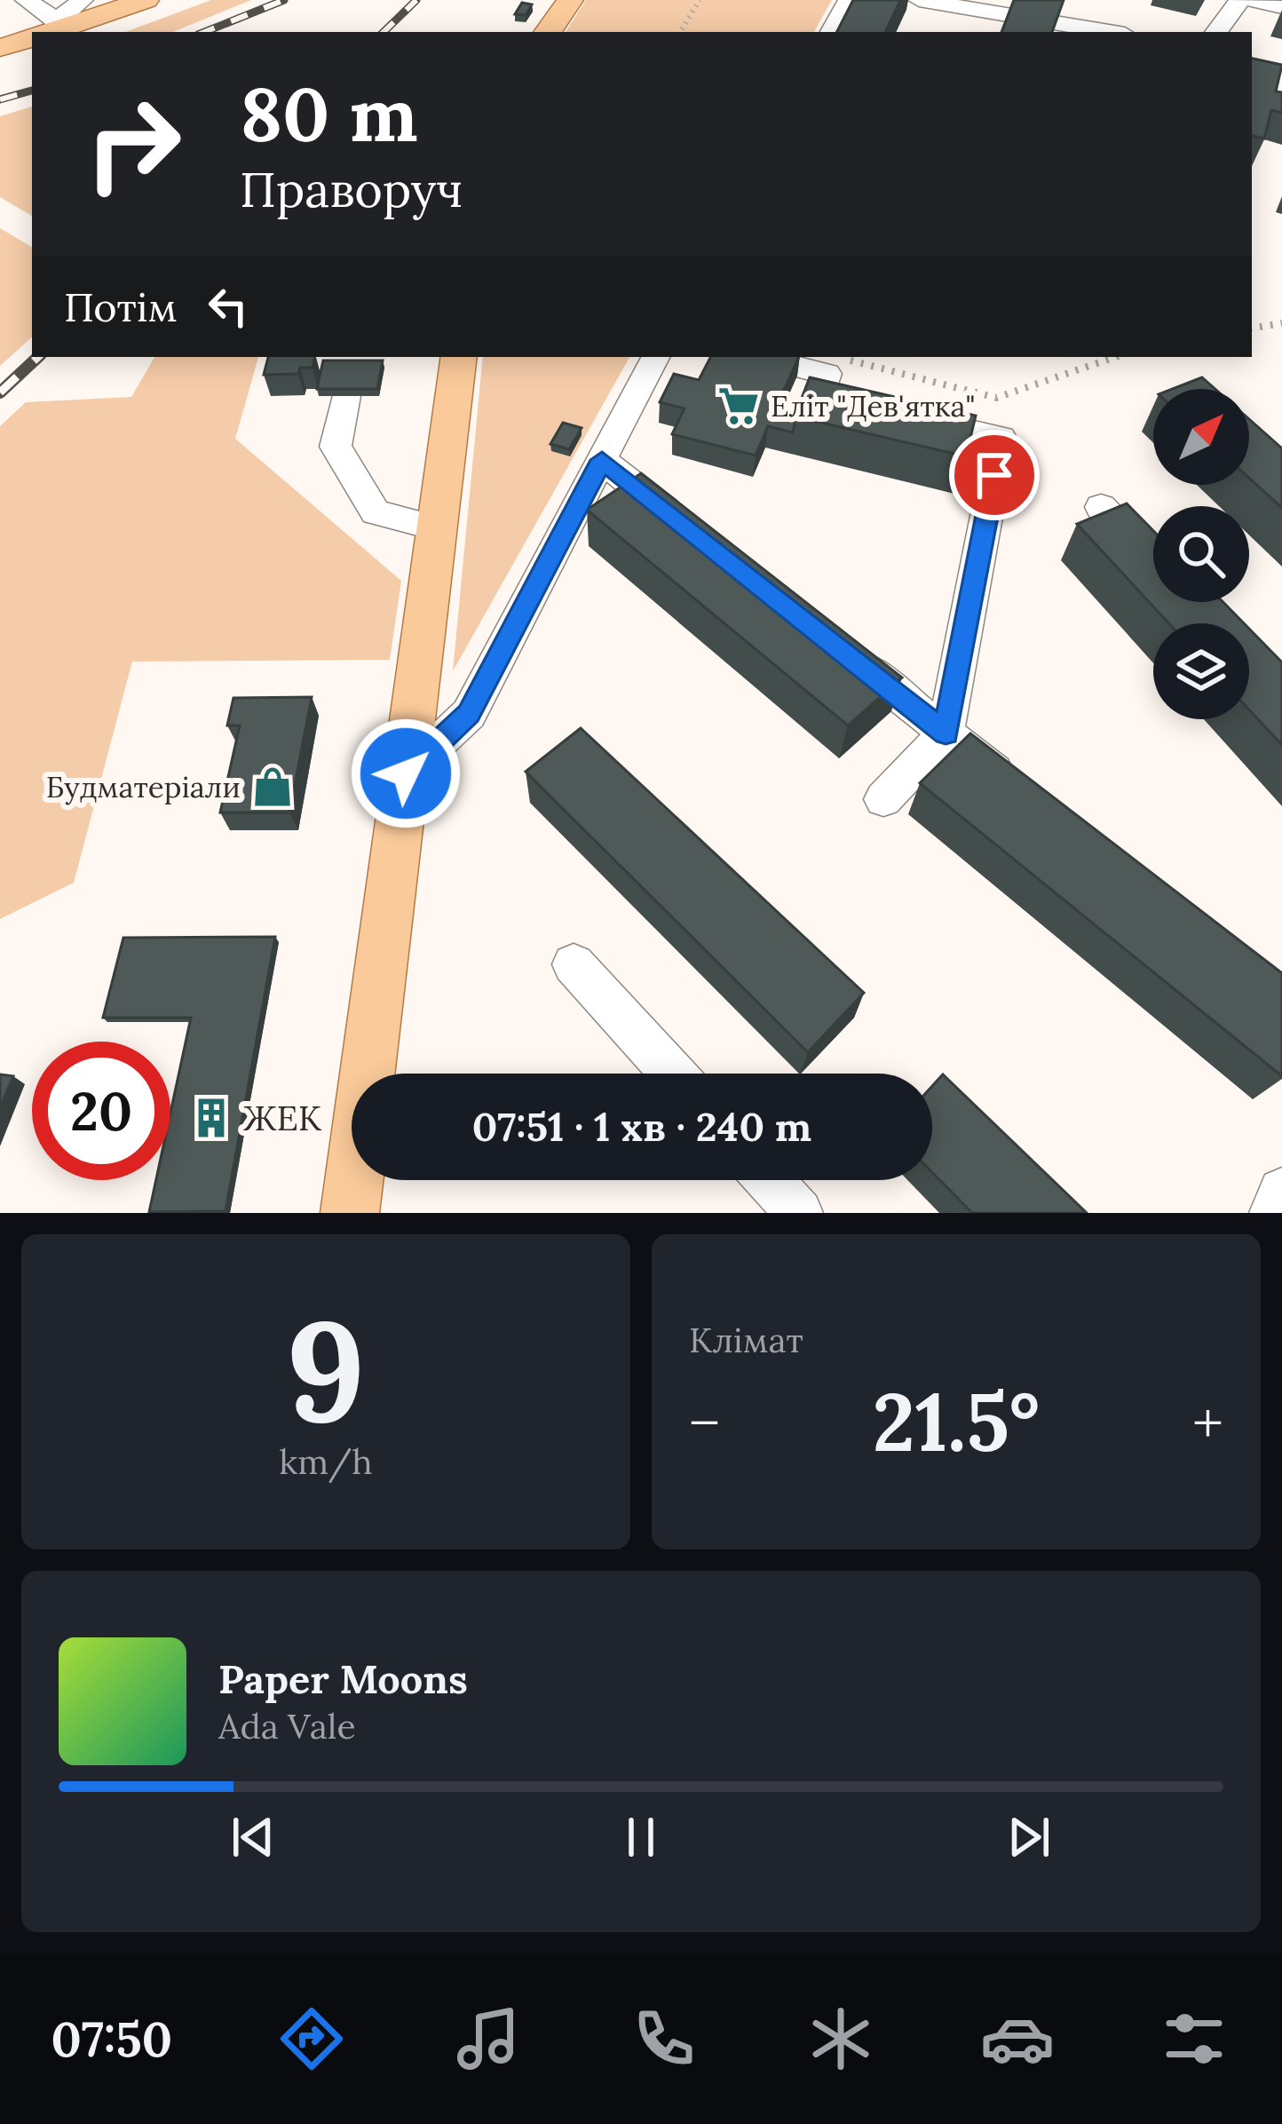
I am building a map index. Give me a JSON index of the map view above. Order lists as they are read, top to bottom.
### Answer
{
  "places": {
    "supermarket": ["Еліт \"Дев'ятка\""],
    "shop": ["Будматеріали"],
    "building": ["ЖЕК"]
  },
  "north": "top right",
  "page": {
    "turn": ["80 m", "Праворуч"],
    "then": "Потім",
    "limit": "20",
    "trip": "07:51 · 1 хв · 240 m",
    "tile": [
      ["9", "km/h"],
      "Клімат"
    ],
    "heat": ["−", "21.5°", "+"],
    "song": ["Paper Moons", "Ada Vale"],
    "tabs": "07:50"
  }
}
